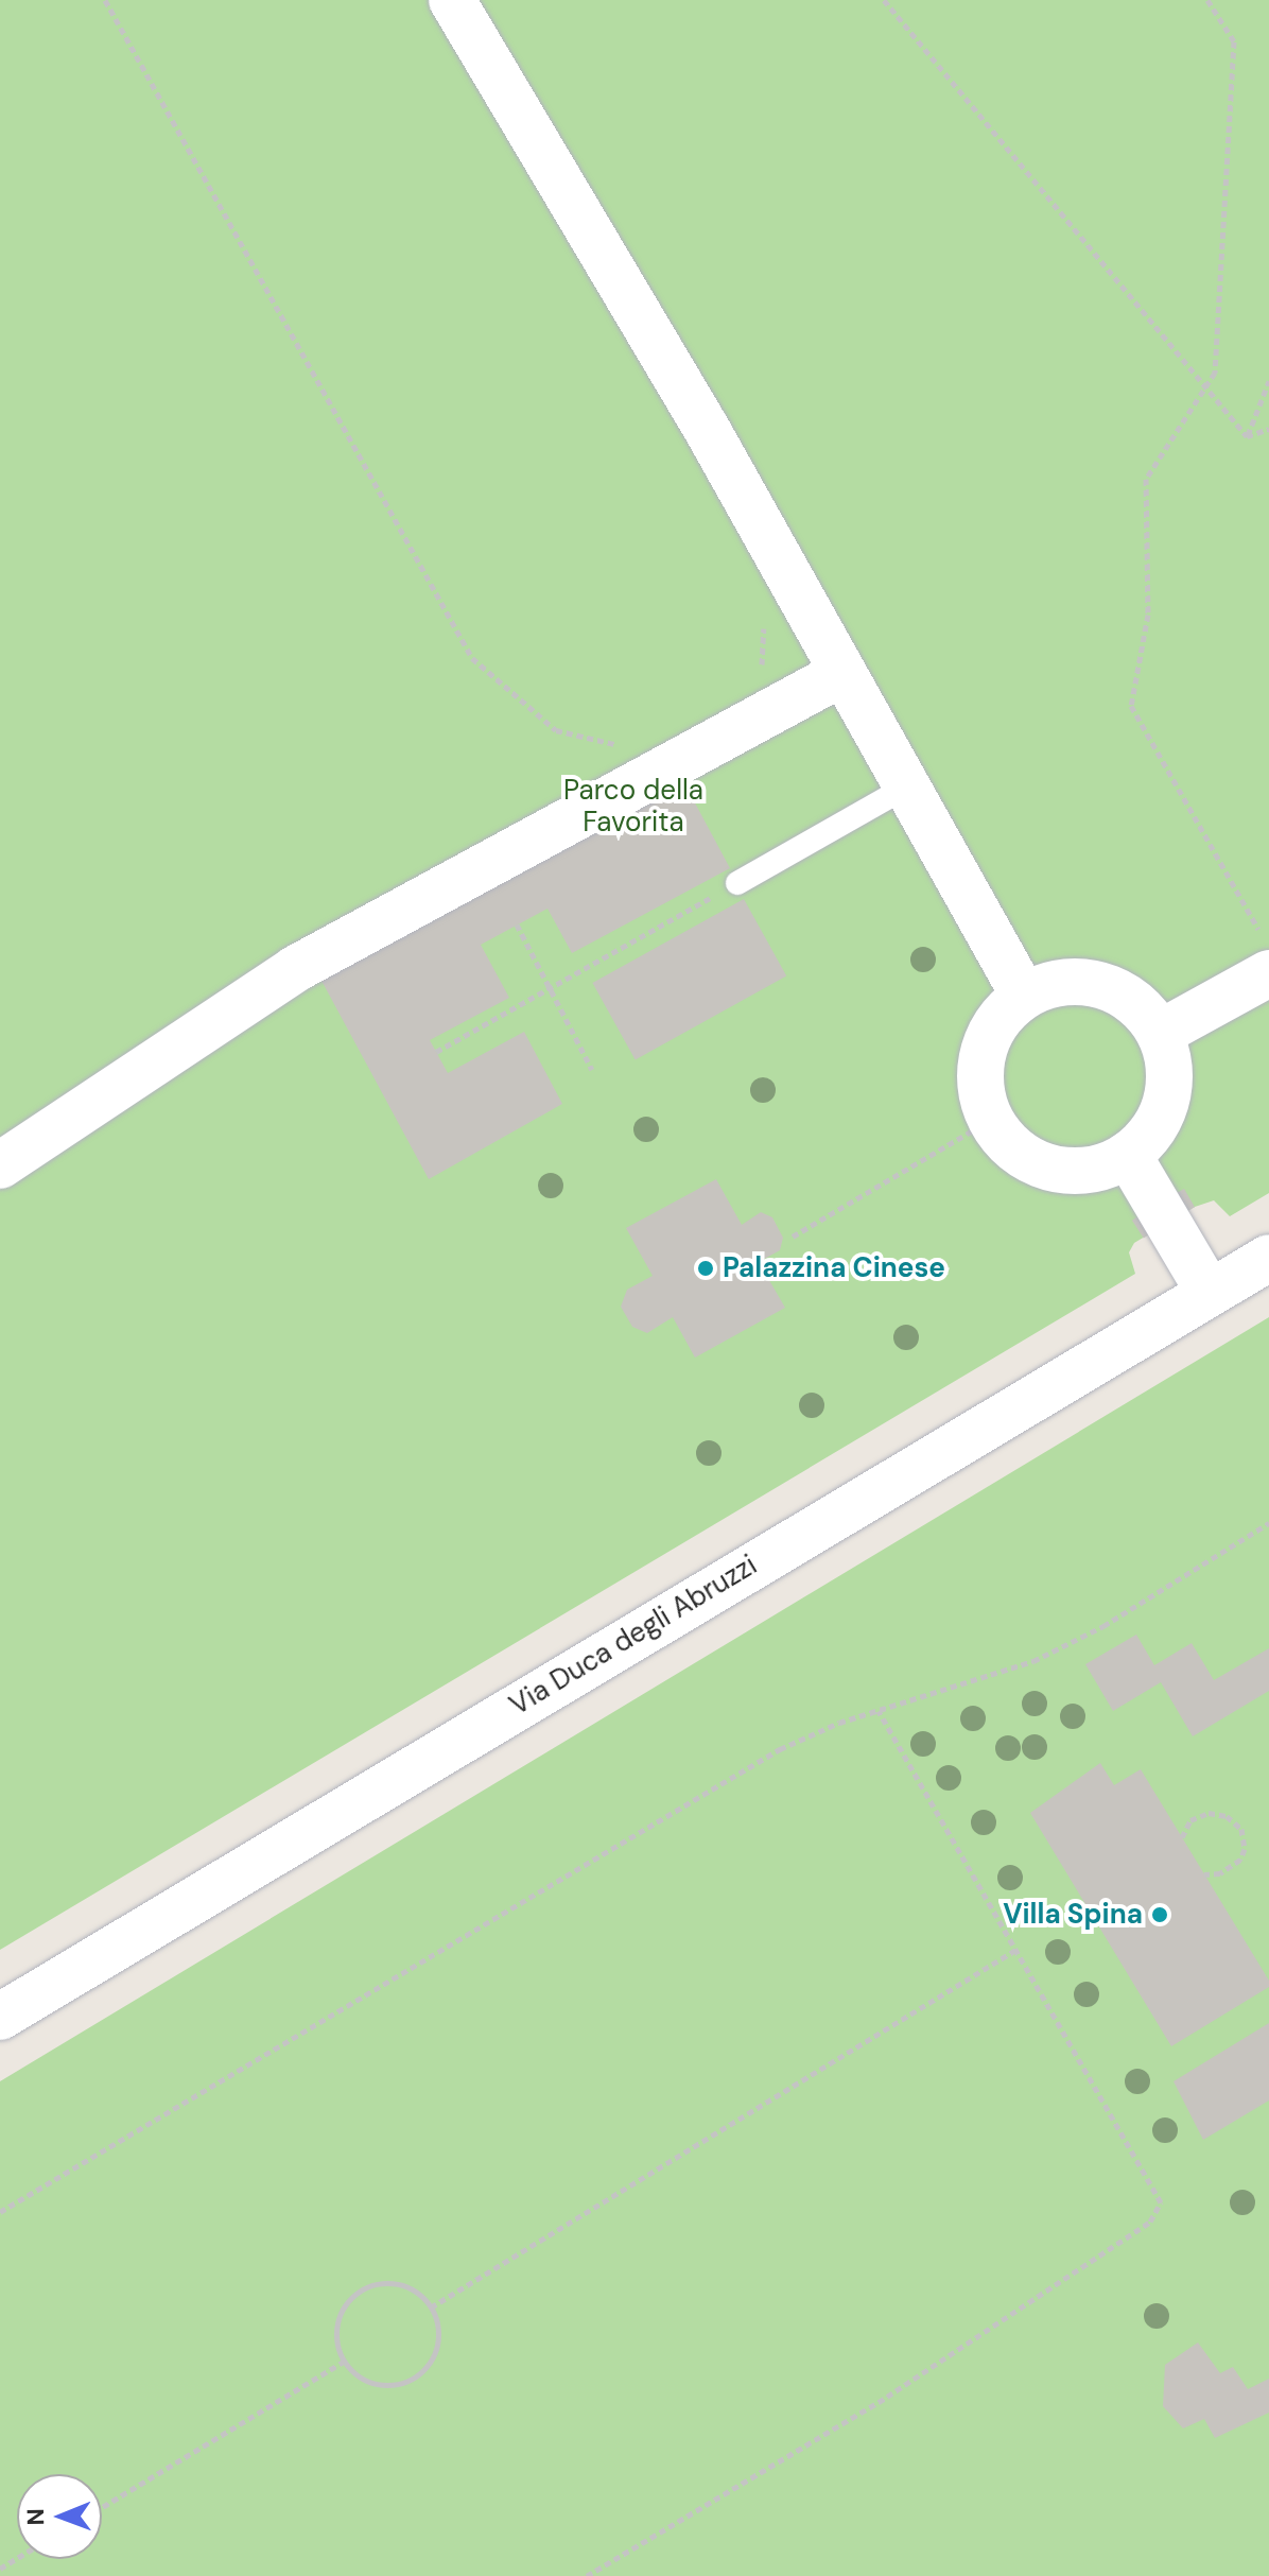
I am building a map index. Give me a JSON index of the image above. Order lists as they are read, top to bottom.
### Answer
{
  "streets": {
    "street": ["Via Duca degli Abruzzi"]
  },
  "parks": ["Parco della Favorita"],
  "places": ["Palazzina Cinese", "Villa Spina"],
  "north": "left"
}
